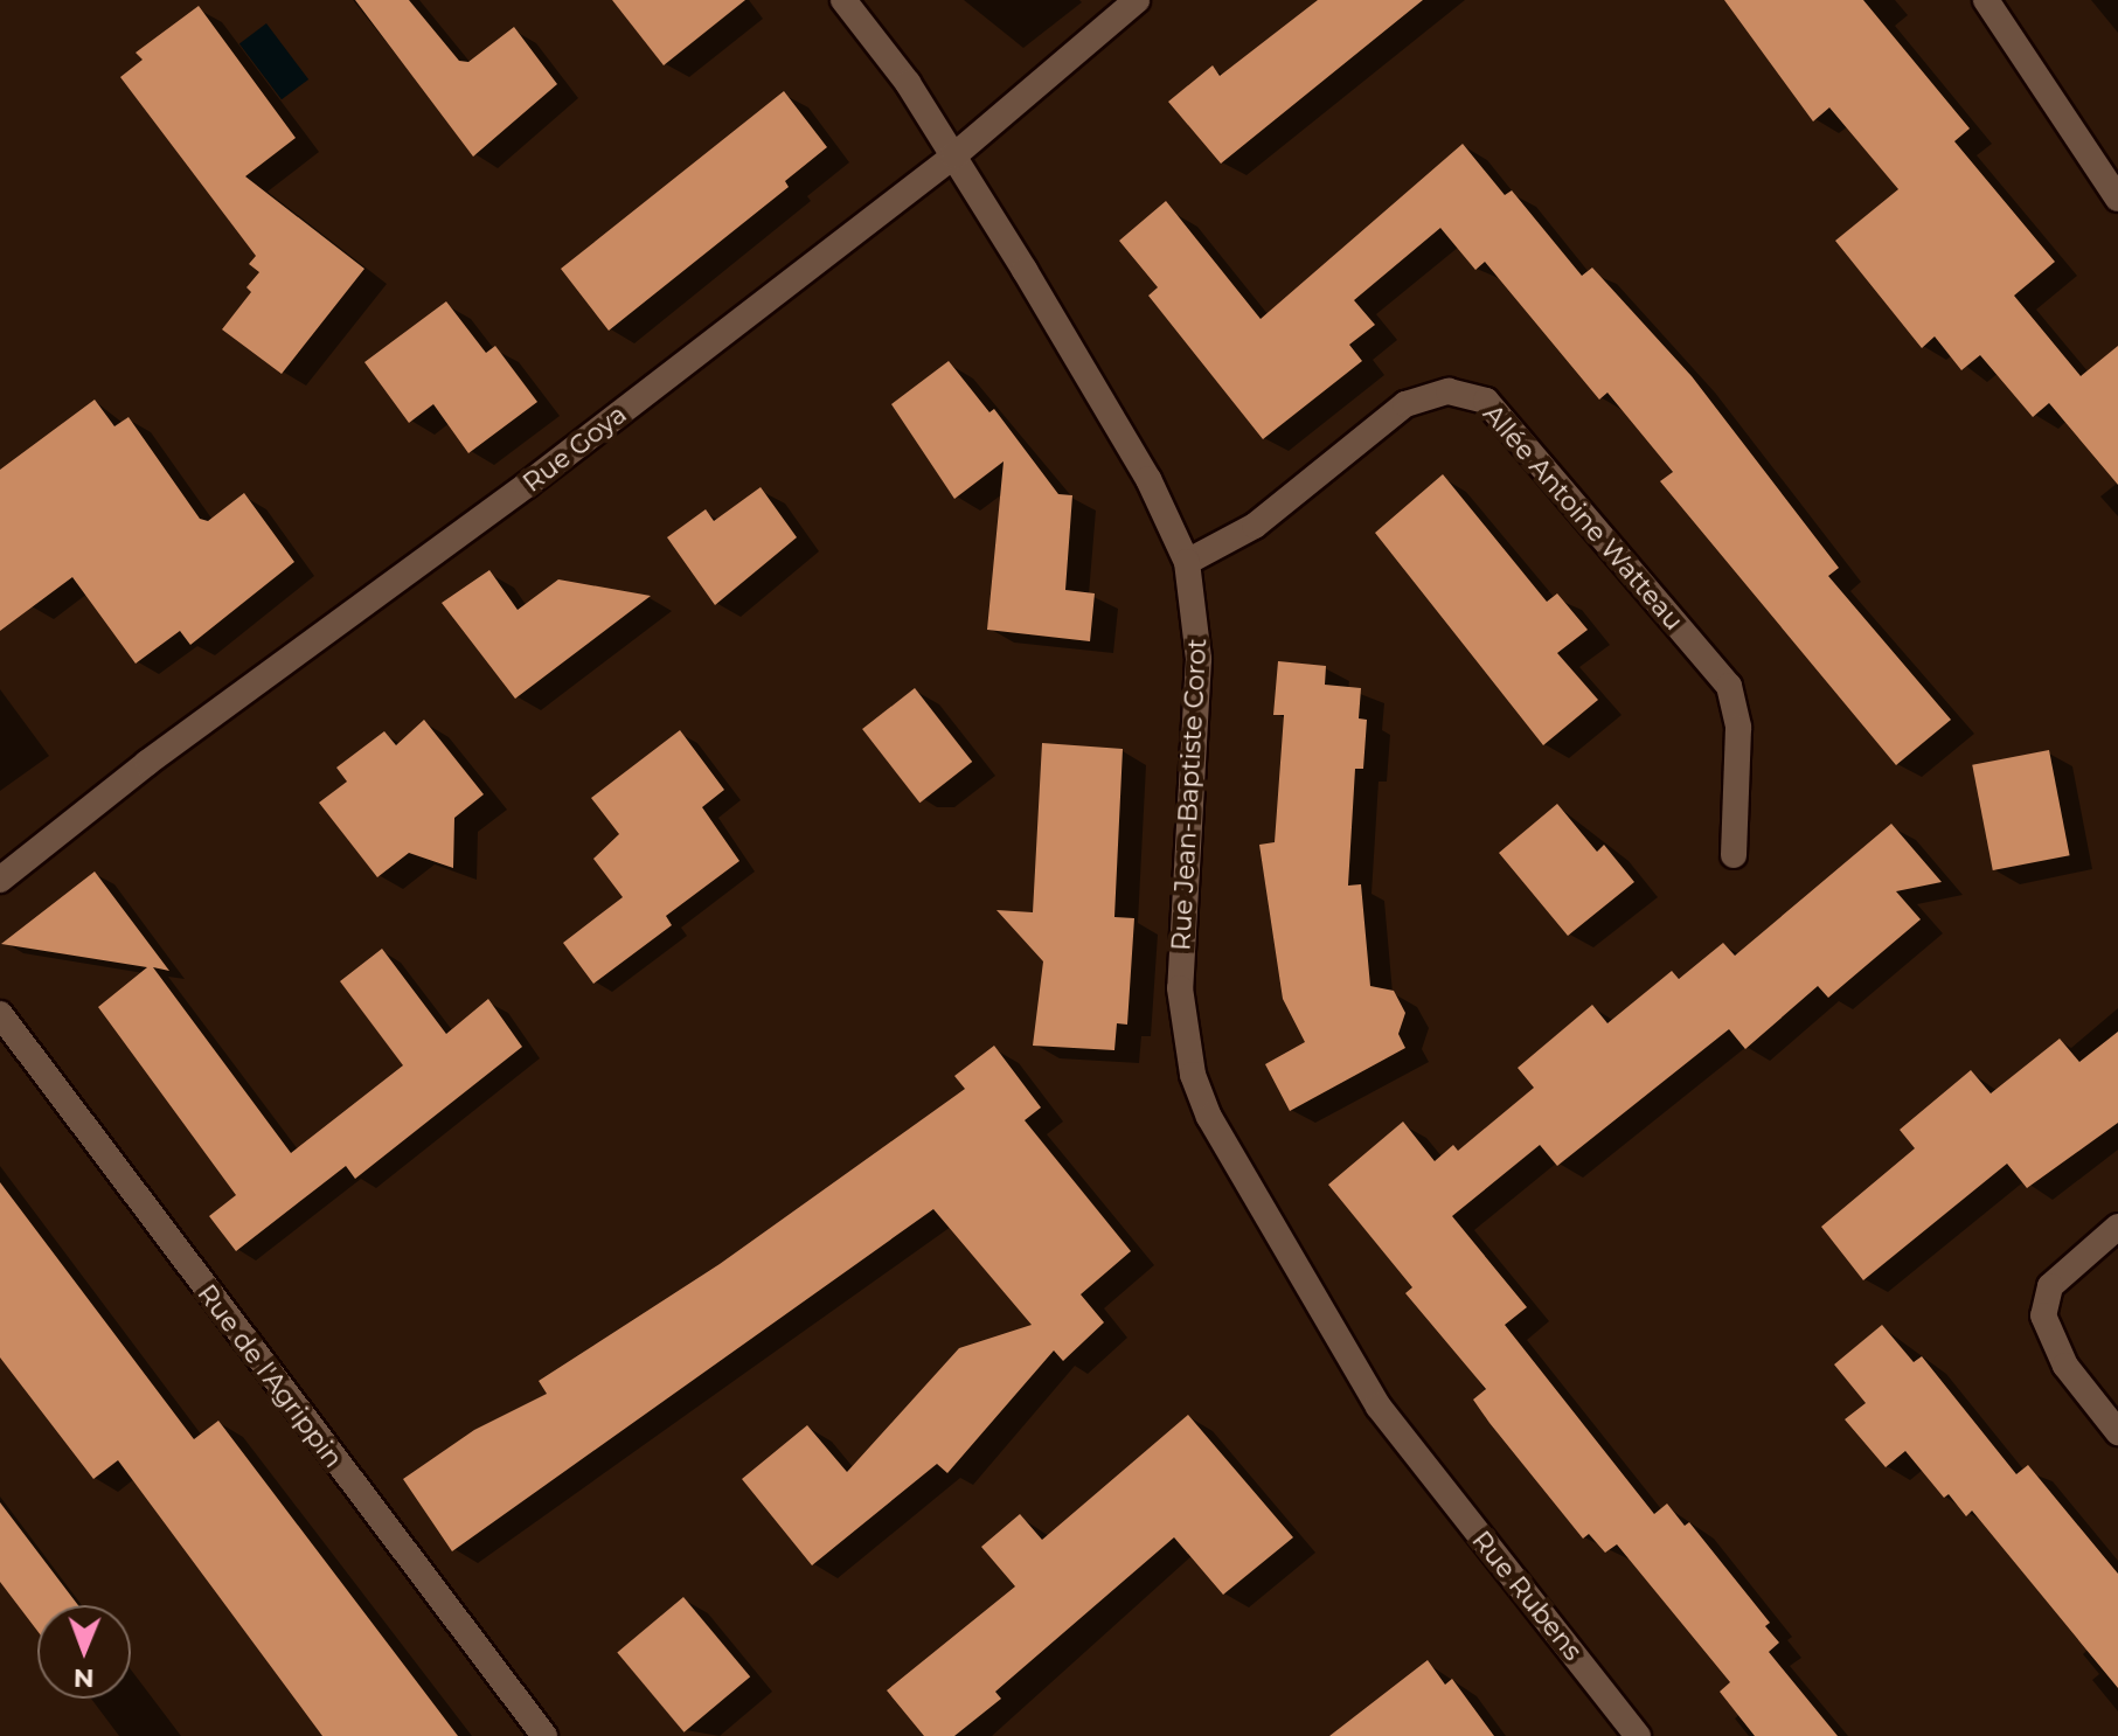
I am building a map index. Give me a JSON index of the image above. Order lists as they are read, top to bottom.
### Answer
{
  "streets": {
    "street": [
      "Rue Goya",
      "Allée Antoine Watteau",
      "Rue Jean-Baptiste Corot",
      "Rue de l'Agrippin",
      "Rue Rubens"
    ]
  },
  "crossings": [
    ["Rue Goya", "Rue Jean-Baptiste Corot"],
    ["Allée Antoine Watteau", "Rue Jean-Baptiste Corot"],
    ["Rue Jean-Baptiste Corot", "Rue Rubens"]
  ],
  "north": "bottom"
}
